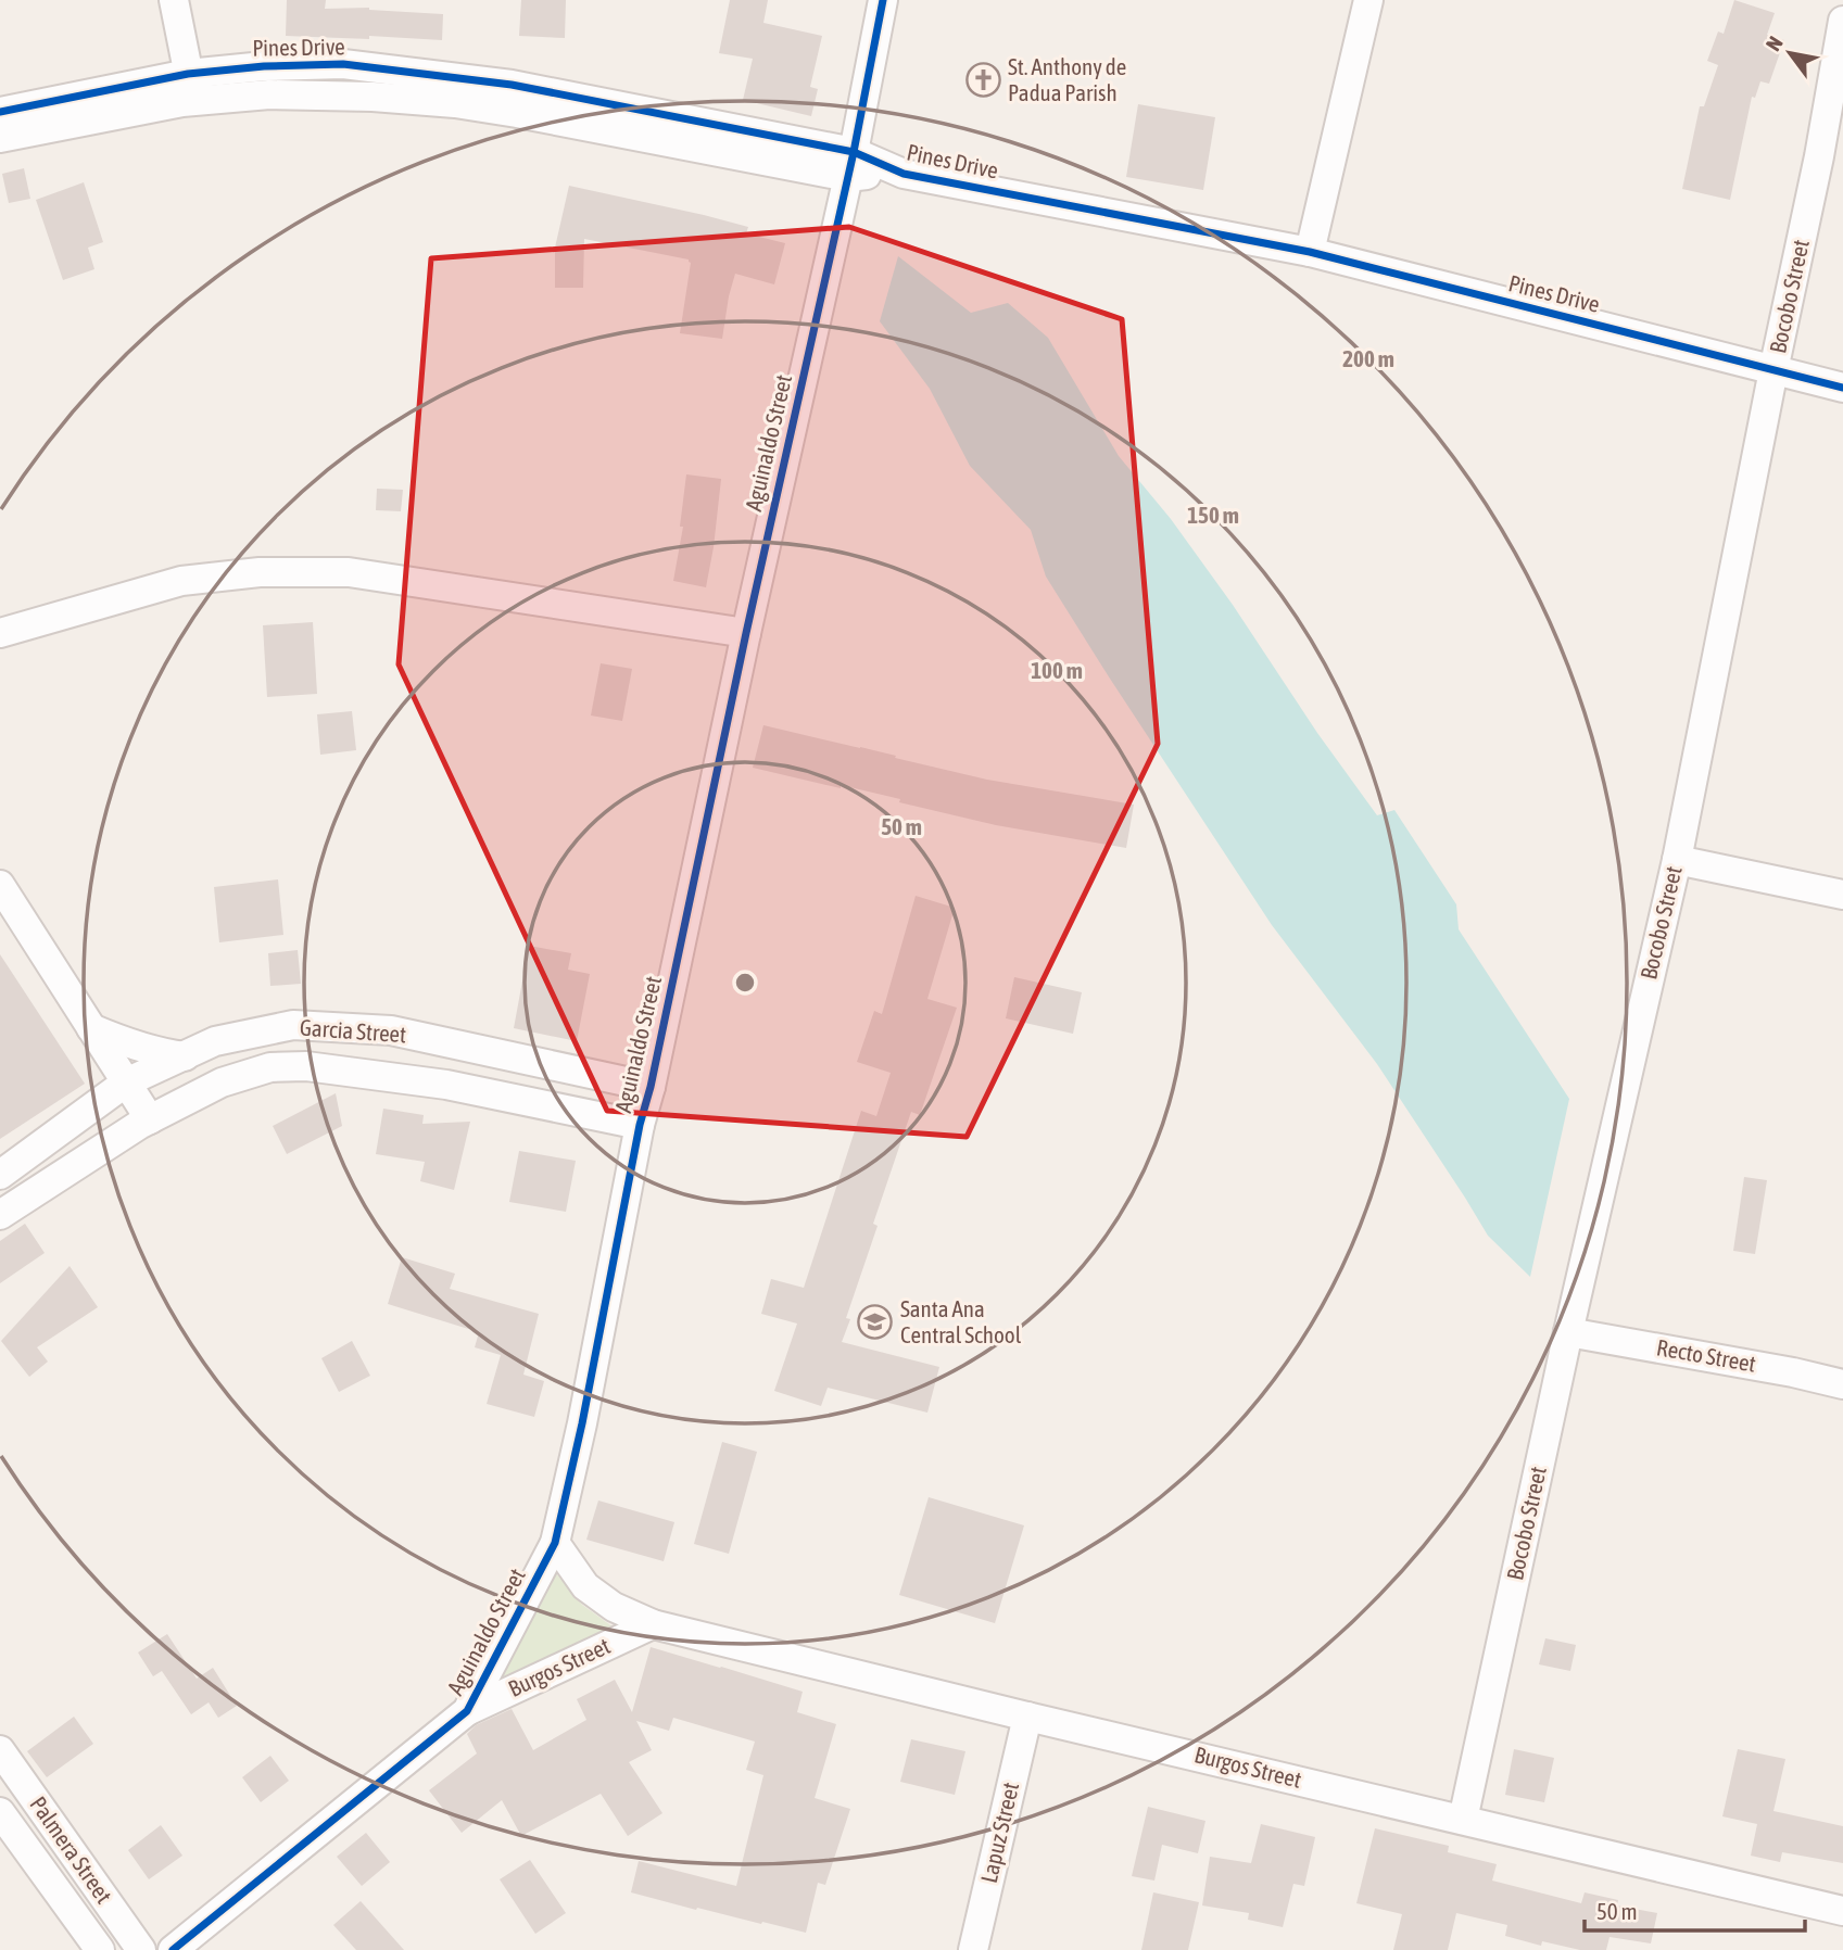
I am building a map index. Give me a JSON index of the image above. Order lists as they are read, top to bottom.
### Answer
{
  "streets": {
    "street": [
      "Pines Drive",
      "Bocobo Street",
      "Aguinaldo Street",
      "Garcia Street",
      "Recto Street",
      "Burgos Street",
      "Lapuz Street",
      "Palmera Street"
    ]
  },
  "crossings": [
    ["Pines Drive", "Bocobo Street"],
    ["Pines Drive", "Aguinaldo Street"],
    ["Bocobo Street", "Recto Street"],
    ["Bocobo Street", "Burgos Street"],
    ["Aguinaldo Street", "Garcia Street"],
    ["Aguinaldo Street", "Burgos Street"],
    ["Burgos Street", "Lapuz Street"]
  ],
  "places": {
    "church": ["St. Anthony de Padua Parish"],
    "school or university": ["Santa Ana Central School"]
  },
  "scale_bar": "50 m",
  "north": "top left",
  "rings": [
    "200 m",
    "150 m",
    "100 m",
    "50 m"
  ]
}
